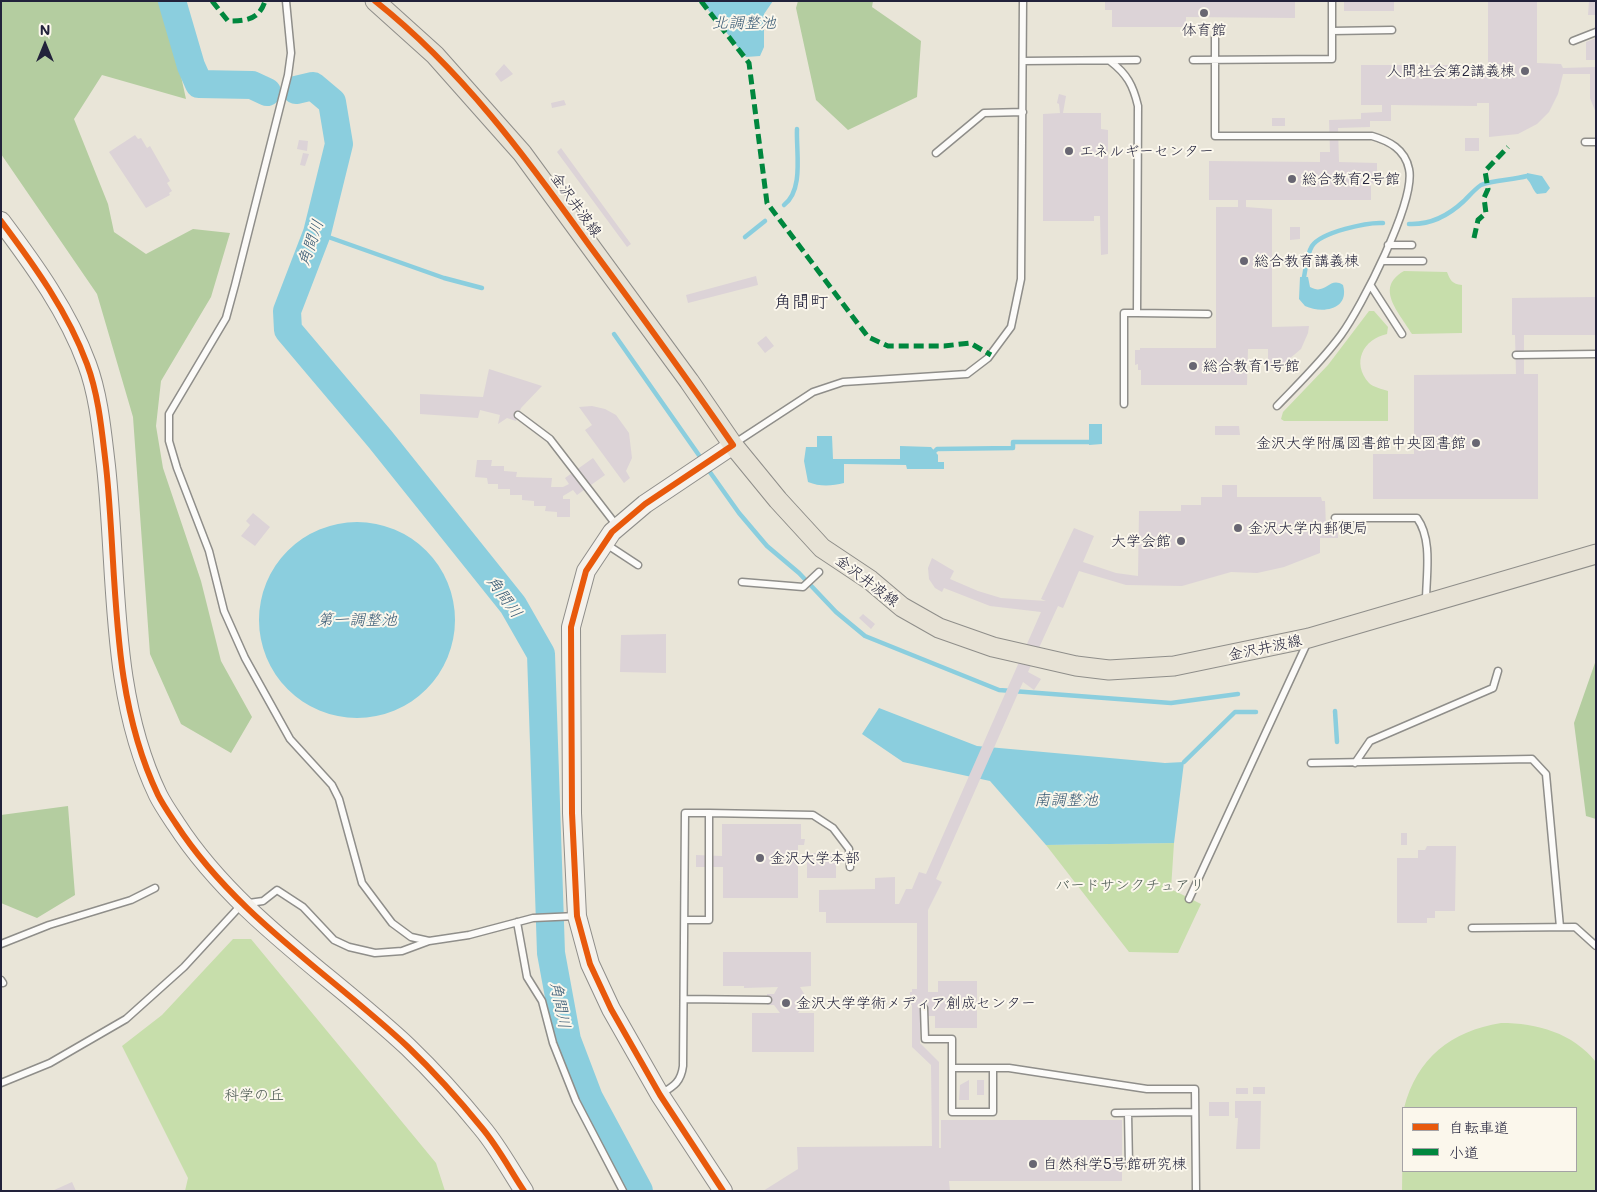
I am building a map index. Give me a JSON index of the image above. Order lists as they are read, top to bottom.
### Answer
{
  "streets": {
    "main road": ["金沢井波線"]
  },
  "districts": ["角間町"],
  "water": [
    "北調整池",
    "角間川",
    "第一調整池",
    "南調整池"
  ],
  "parks": ["バードサンクチュアリ", "科学の丘"],
  "places": [
    "体育館",
    "人間社会第2講義棟",
    "エネルギーセンター",
    "総合教育2号館",
    "総合教育講義棟",
    "総合教育1号館",
    "金沢大学附属図書館中央図書館",
    "金沢大学内郵便局",
    "大学会館",
    "金沢大学本部",
    "金沢大学学術メディア創成センター",
    "自然科学5号館研究棟"
  ],
  "legend": ["自転車道", "小道"],
  "north": "top"
}
